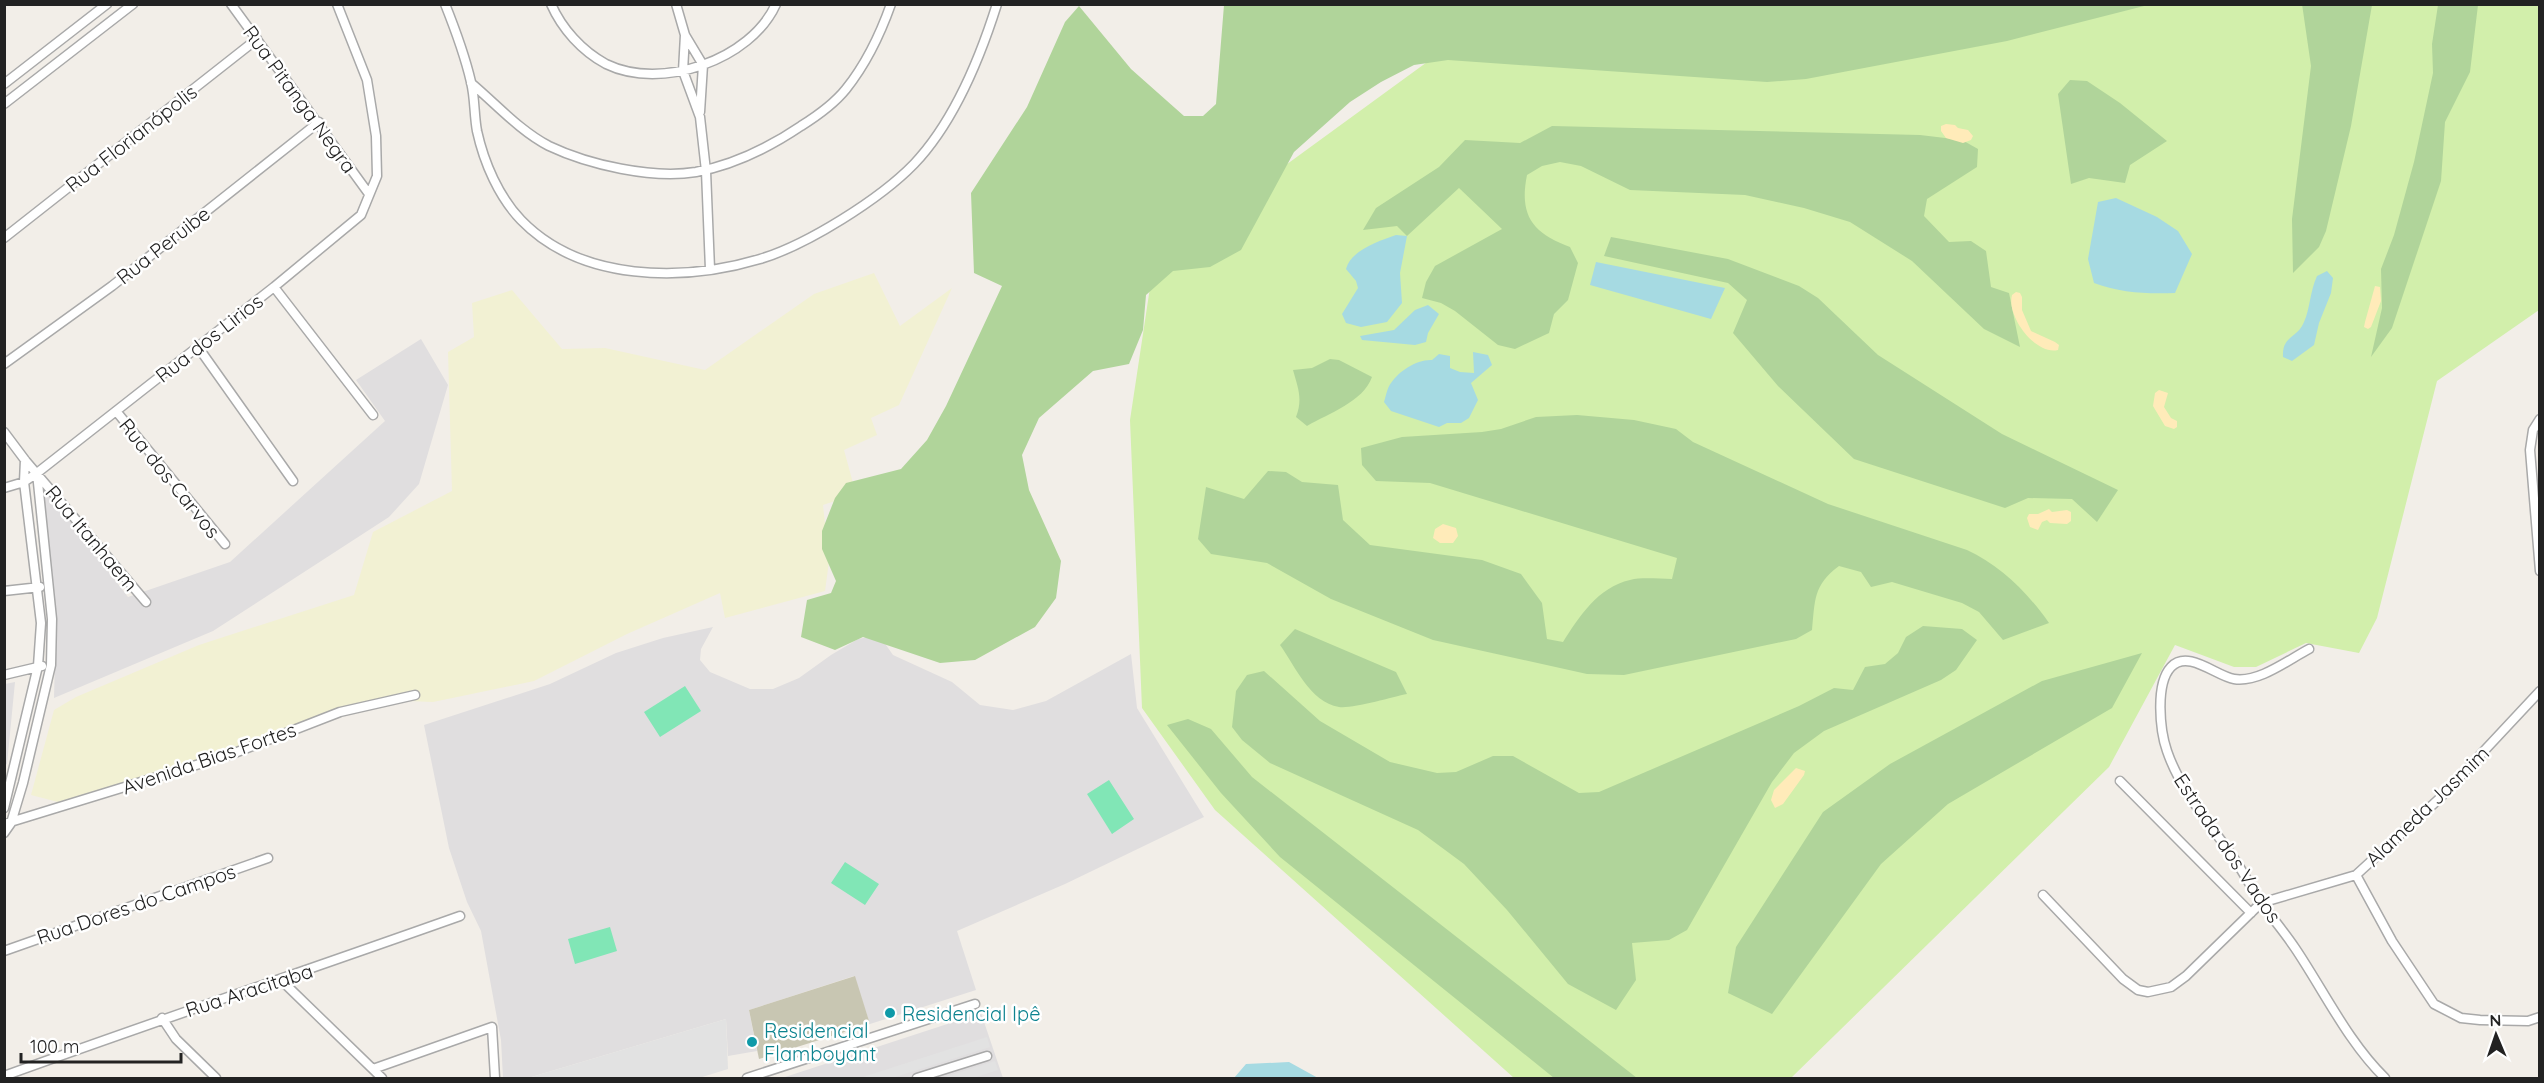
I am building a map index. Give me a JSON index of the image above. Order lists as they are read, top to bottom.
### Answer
{
  "streets": {
    "street": [
      "Rua Pitanga Negra",
      "Rua Florianópolis",
      "Rua Peruibe",
      "Rua dos Lirios",
      "Rua dos Carvos",
      "Rua Itanhaem",
      "Avenida Bias Fortes",
      "Alameda Jasmim",
      "Estrada dos Vados",
      "Rua Dores do Campos",
      "Rua Aracitaba"
    ]
  },
  "crossings": [
    ["Rua Pitanga Negra", "Rua Florianópolis"],
    ["Rua Pitanga Negra", "Rua Peruibe"],
    ["Rua Pitanga Negra", "Rua dos Lirios"],
    ["Rua dos Lirios", "Rua dos Carvos"],
    ["Rua dos Lirios", "Rua Itanhaem"],
    ["Alameda Jasmim", "Estrada dos Vados"]
  ],
  "places": ["Residencial Ipê", "Residencial Flamboyant"],
  "scale_bar": "100 m",
  "north": "top"
}
